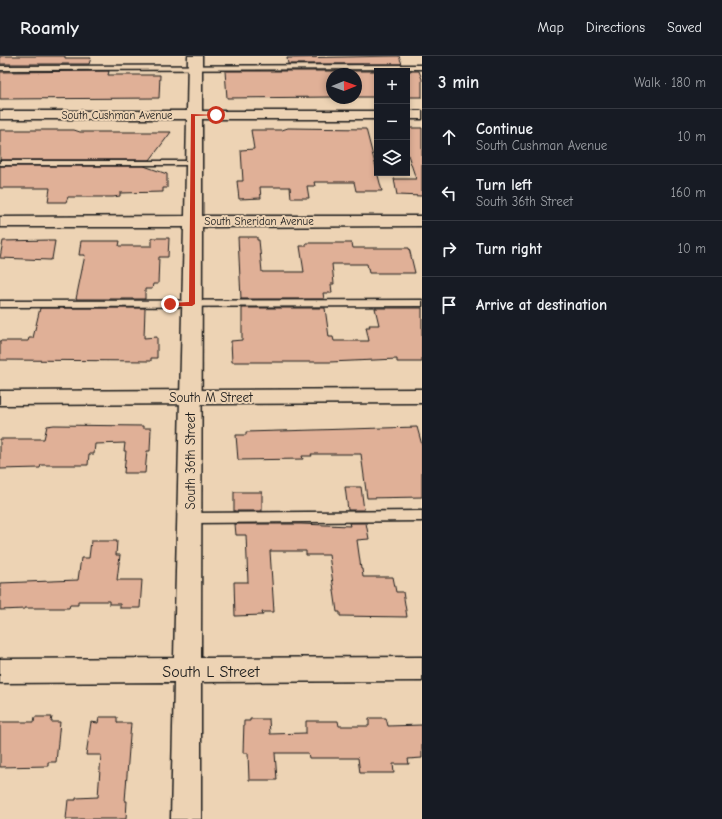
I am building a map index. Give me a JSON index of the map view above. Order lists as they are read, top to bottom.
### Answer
{
  "streets": {
    "street": [
      "South Cushman Avenue",
      "South Sheridan Avenue",
      "South M Street",
      "South 36th Street",
      "South L Street"
    ]
  },
  "crossings": [
    ["South Cushman Avenue", "South 36th Street"],
    ["South Sheridan Avenue", "South 36th Street"],
    ["South M Street", "South 36th Street"],
    ["South 36th Street", "South L Street"]
  ],
  "north": "right",
  "page": {
    "header": "Roamly",
    "nav": ["Map", "Directions", "Saved"],
    "heading": ["3 min", "Walk · 180 m"],
    "map_buttons": ["+", "−"],
    "list": [
      ["Continue", "South Cushman Avenue", "10 m"],
      ["Turn left", "South 36th Street", "160 m"],
      ["Turn right", "10 m"],
      "Arrive at destination"
    ]
  }
}
